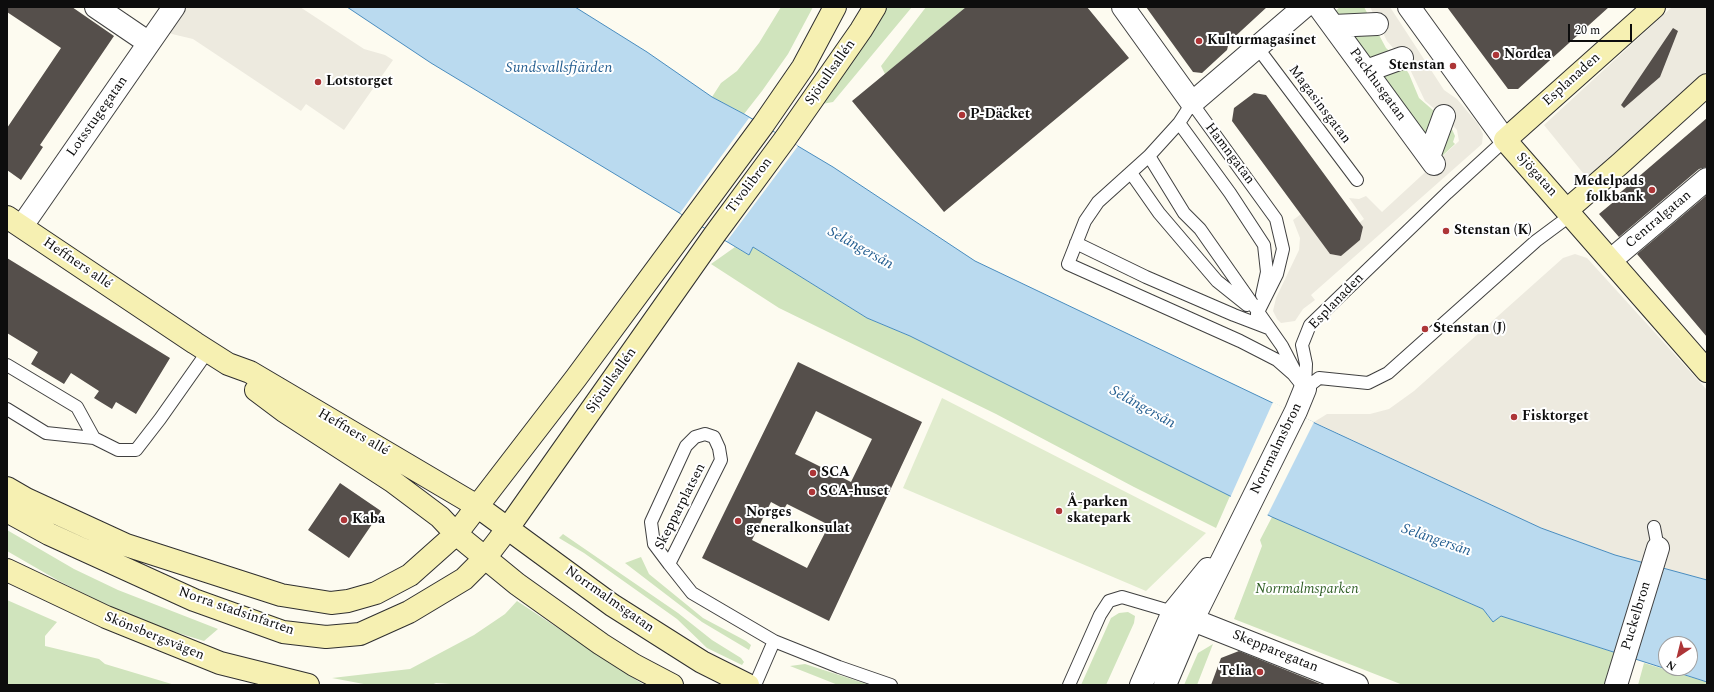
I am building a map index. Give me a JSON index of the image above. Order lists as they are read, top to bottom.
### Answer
{
  "streets": {
    "main road": [
      "Sjötullsallén",
      "Esplanaden",
      "Sjögatan",
      "Tivolibron",
      "Heffners allé",
      "Norrmalmsgatan",
      "Norra stadsinfarten",
      "Skönsbergsvägen"
    ],
    "street": [
      "Packhusgatan",
      "Lotsstugegatan",
      "Hamngatan",
      "Centralgatan",
      "Norrmalmsbron",
      "Puckelbron",
      "Skepparegatan"
    ],
    "lane": ["Magasinsgatan", "Skepparplatsen"]
  },
  "crossings": [
    ["Sjötullsallén", "Tivolibron"],
    ["Sjötullsallén", "Norrmalmsgatan"],
    ["Sjötullsallén", "Norra stadsinfarten"],
    ["Esplanaden", "Sjögatan"],
    ["Esplanaden", "Norrmalmsbron"],
    ["Lotsstugegatan", "Heffners allé"],
    ["Sjögatan", "Centralgatan"],
    ["Tivolibron", "Heffners allé"],
    ["Tivolibron", "Norrmalmsgatan"],
    ["Tivolibron", "Norra stadsinfarten"],
    ["Heffners allé", "Norrmalmsgatan"],
    ["Heffners allé", "Norra stadsinfarten"],
    ["Norrmalmsbron", "Skepparegatan"],
    ["Norrmalmsgatan", "Norra stadsinfarten"]
  ],
  "water": ["Sundsvallsfjärden", "Selångersån"],
  "parks": ["Norrmalmsparken"],
  "places": [
    "Kulturmagasinet",
    "Nordea",
    "Stenstan",
    "Lotstorget",
    "P-Däcket",
    "Medelpads folkbank",
    "Stenstan (K)",
    "Stenstan (J)",
    "Fisktorget",
    "SCA",
    "SCA-huset",
    "Å-parken skatepark",
    "Kaba",
    "Norges generalkonsulat",
    "Telia"
  ],
  "scale_bar": "20 m",
  "north": "bottom left"
}
